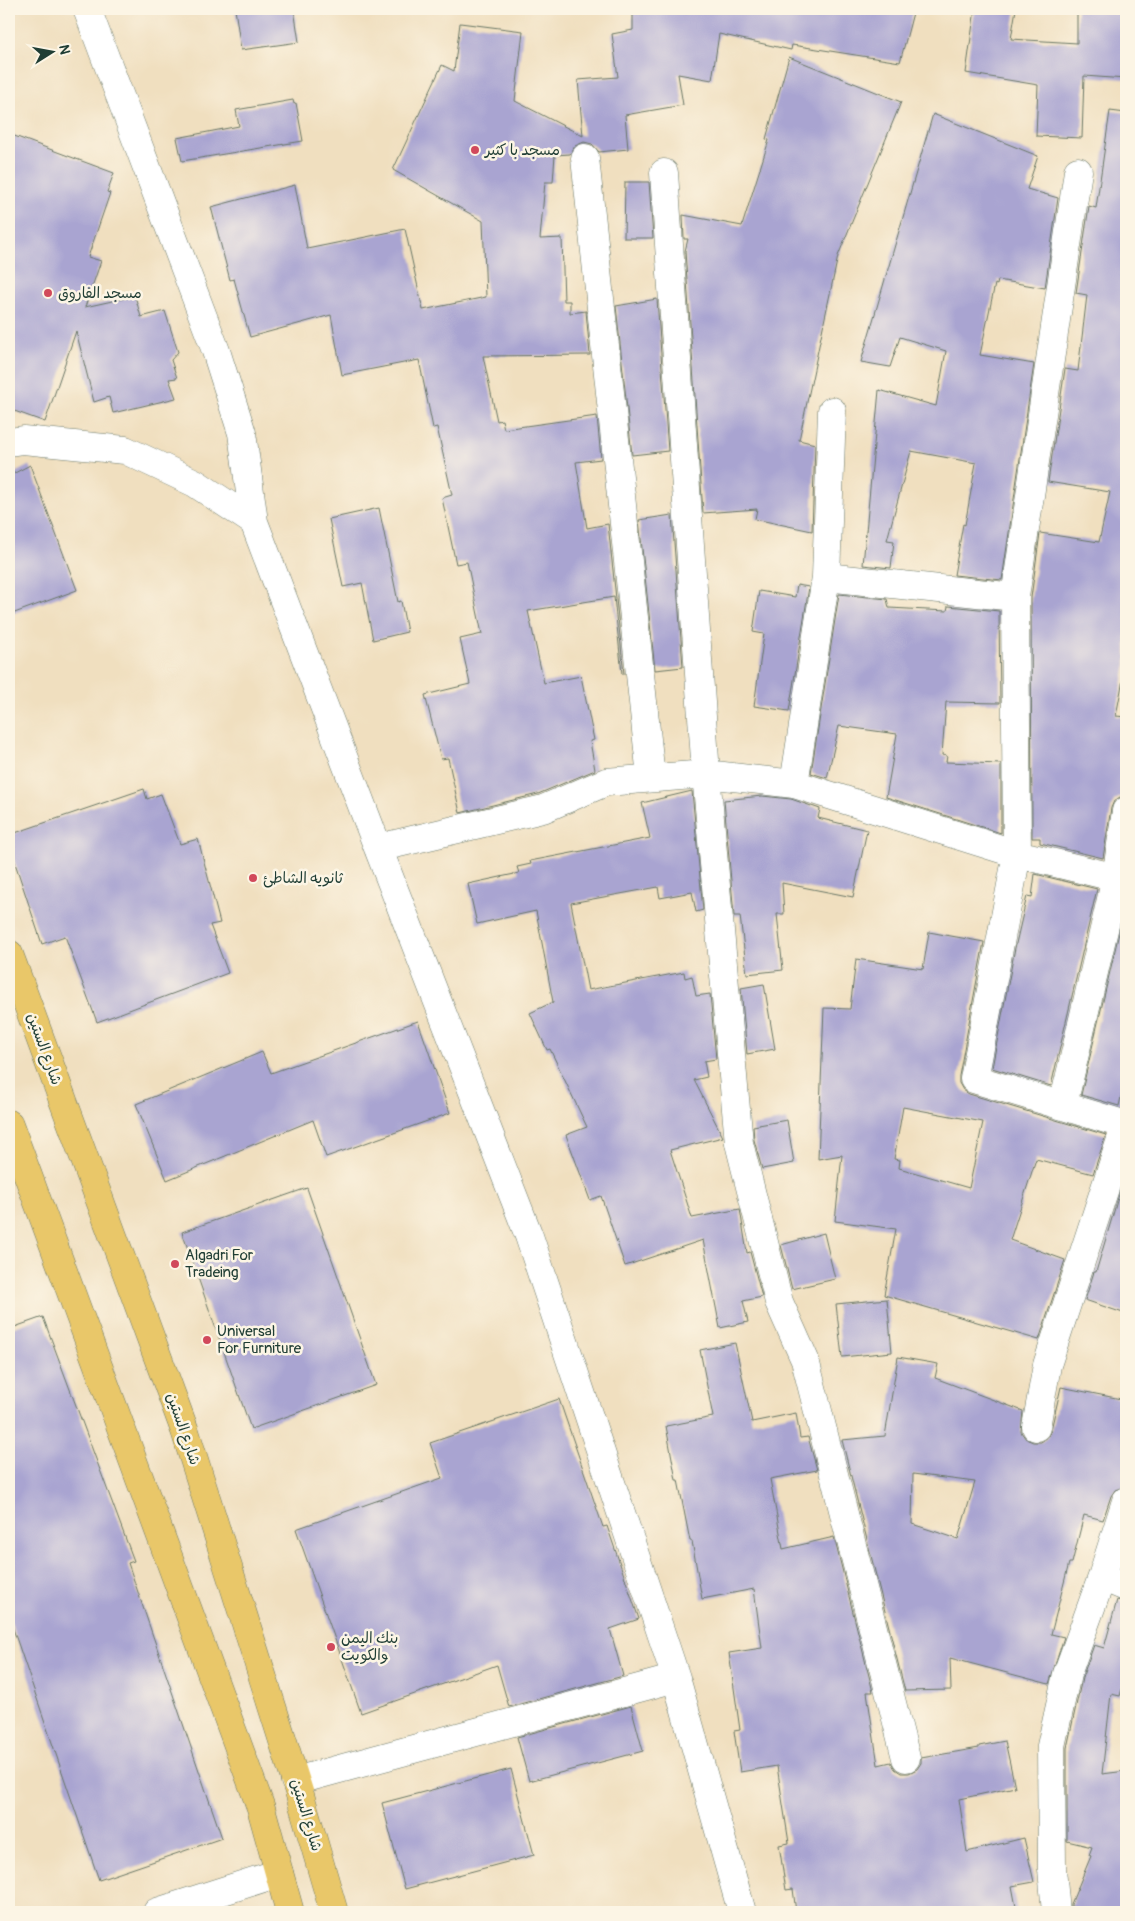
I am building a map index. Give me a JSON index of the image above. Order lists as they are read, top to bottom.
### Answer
{
  "streets": {
    "highway": ["شارع الستين"]
  },
  "places": [
    "مسجد با كثير",
    "مسجد الفاروق",
    "ثانويه الشاطئ",
    "Algadri For Tradeing",
    "Universal For Furniture",
    "بنك اليمن والكويت"
  ],
  "north": "right"
}
